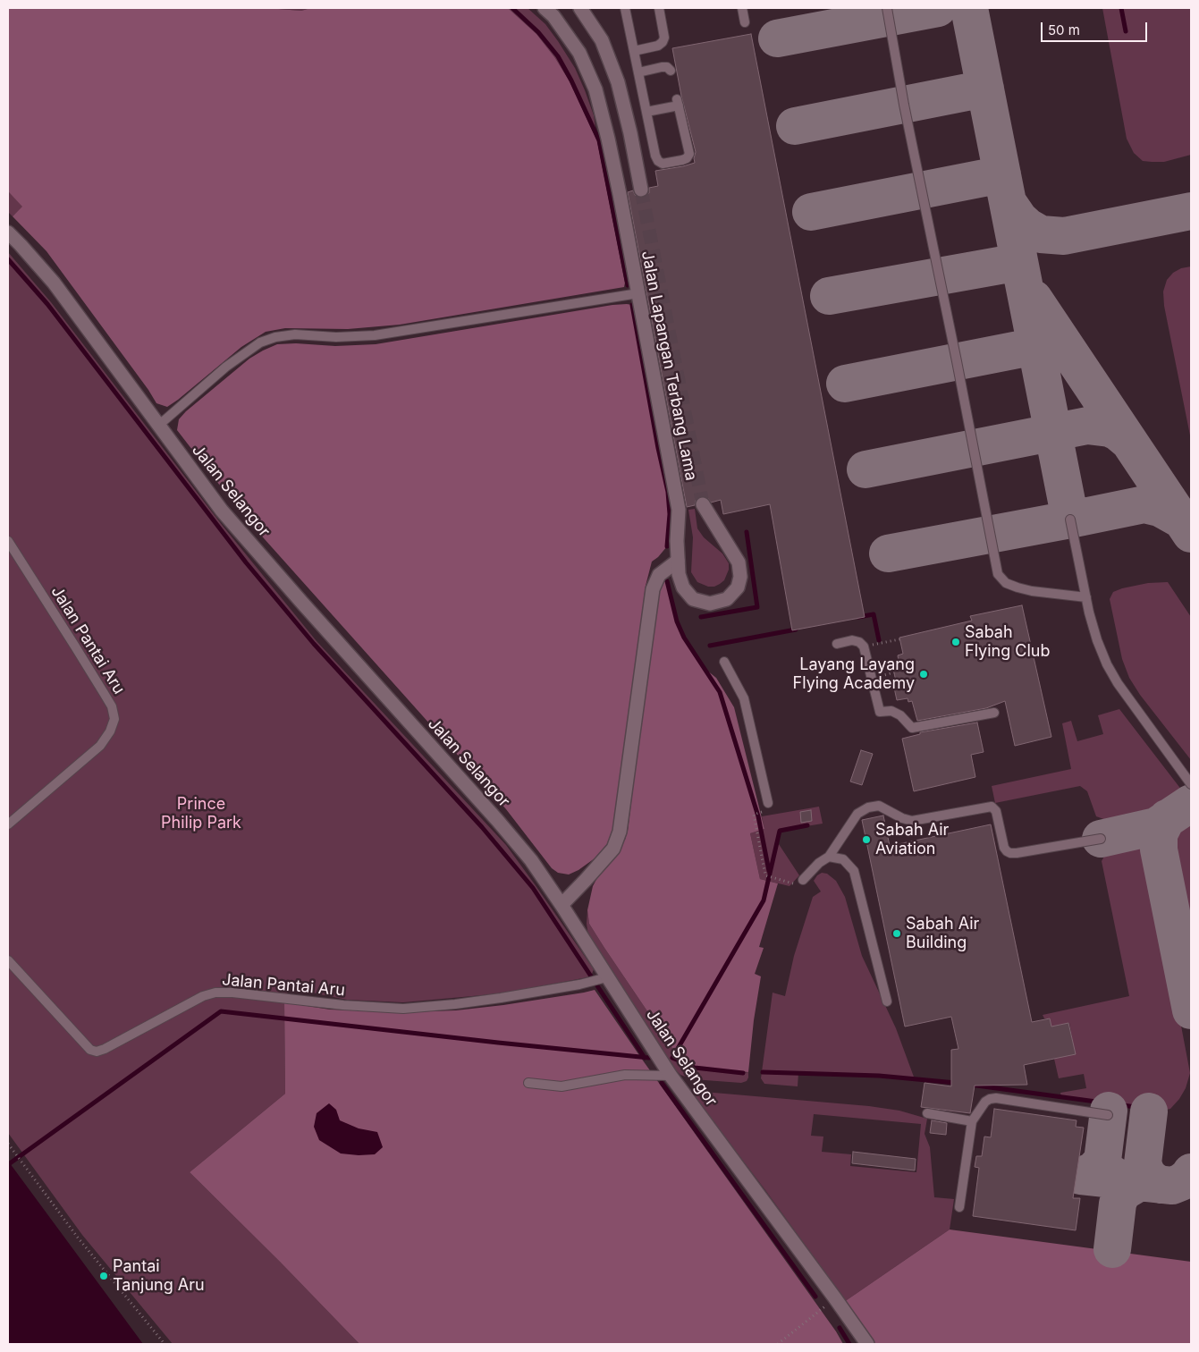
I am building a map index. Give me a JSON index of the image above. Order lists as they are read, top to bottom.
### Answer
{
  "streets": {
    "street": ["Jalan Lapangan Terbang Lama", "Jalan Selangor"],
    "lane": ["Jalan Pantai Aru"]
  },
  "crossings": [
    ["Jalan Selangor", "Jalan Pantai Aru"]
  ],
  "parks": ["Prince Philip Park"],
  "places": [
    "Sabah Flying Club",
    "Layang Layang Flying Academy",
    "Sabah Air Aviation",
    "Sabah Air Building",
    "Pantai Tanjung Aru"
  ],
  "scale_bar": "50 m"
}
